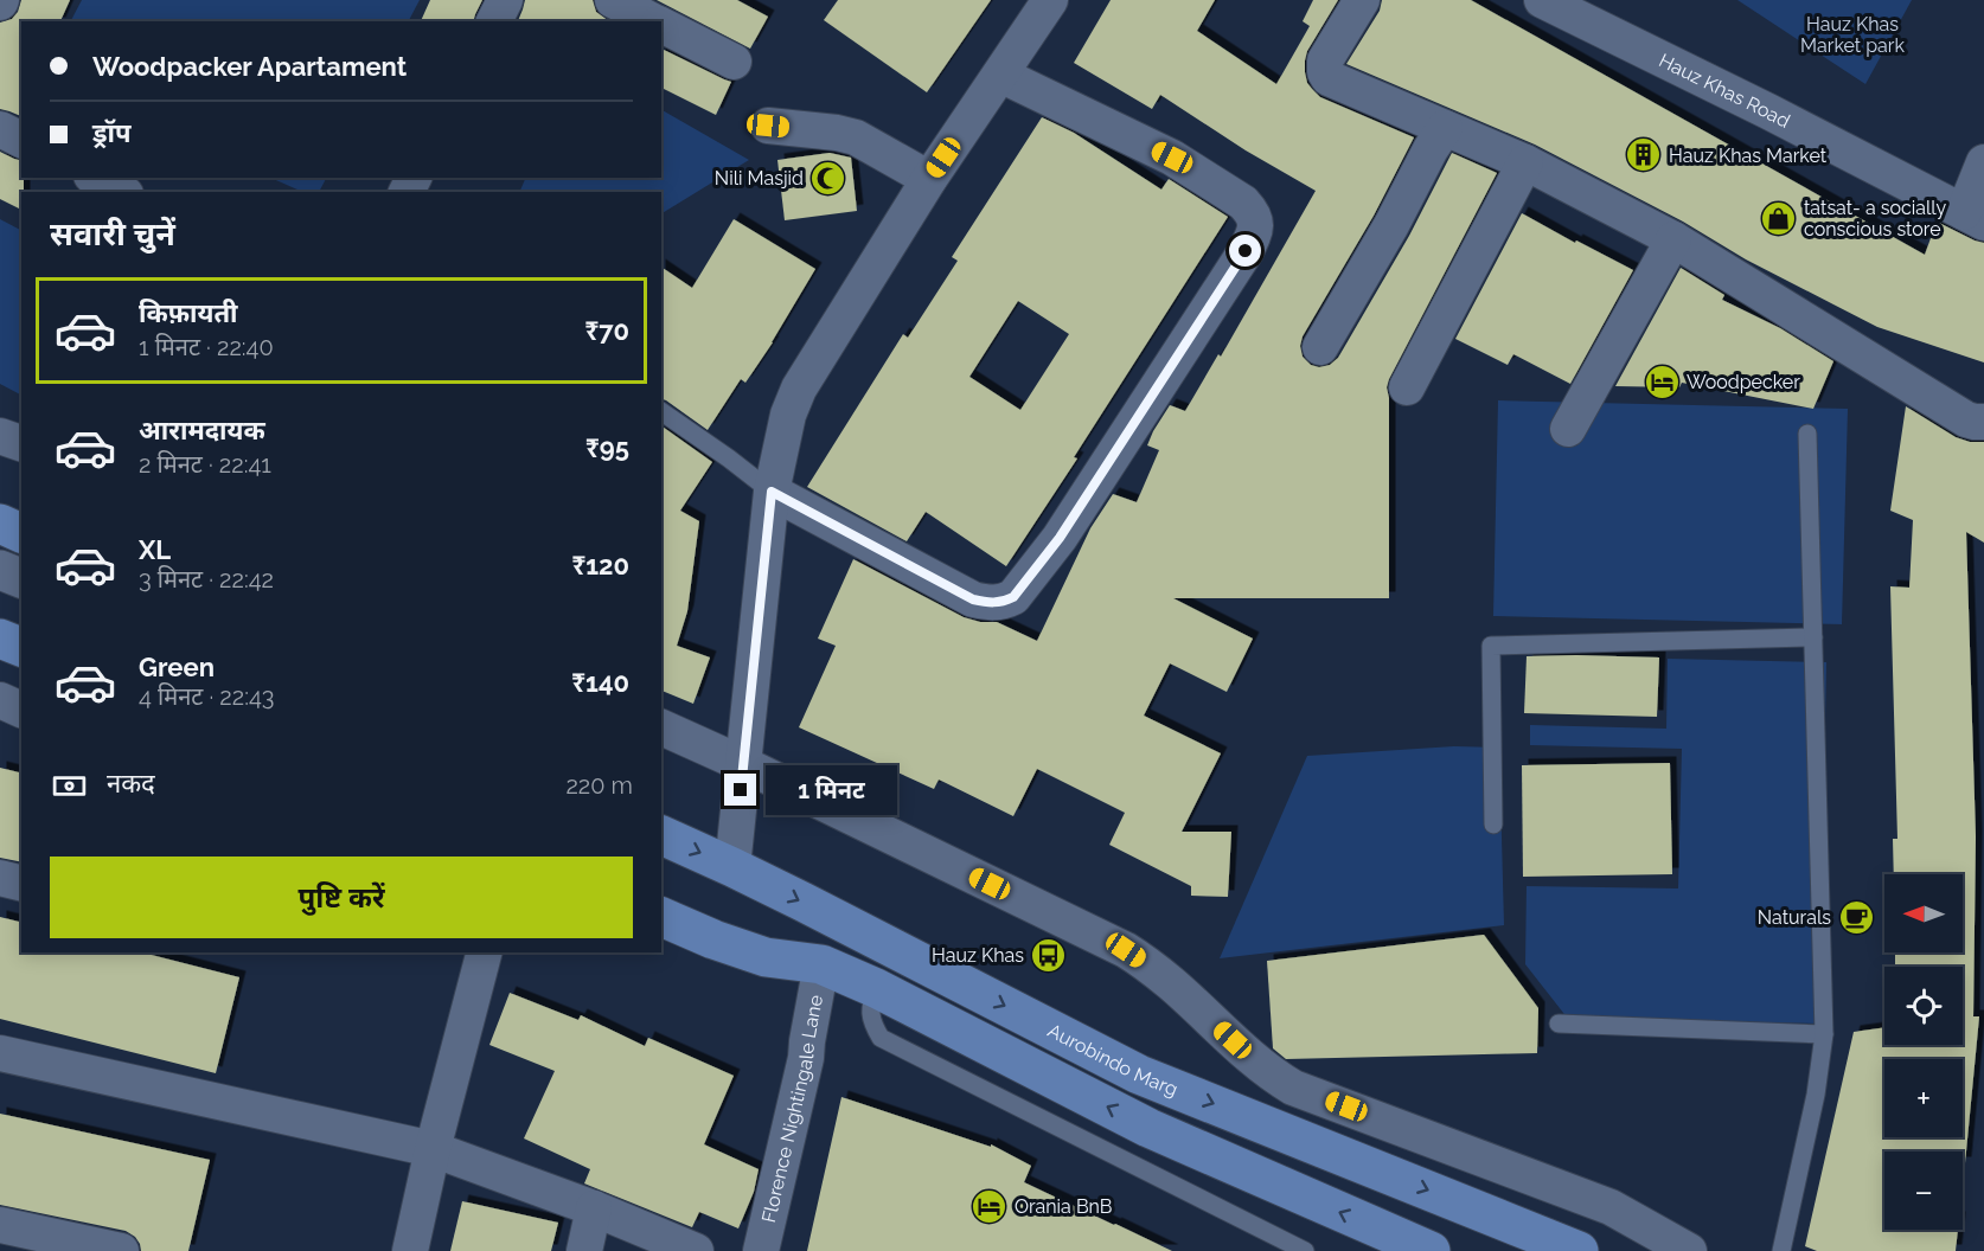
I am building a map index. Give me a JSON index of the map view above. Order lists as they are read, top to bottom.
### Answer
{
  "streets": {
    "highway": ["Aurobindo Marg"],
    "street": ["Hauz Khas Road", "Florence Nightingale Lane"]
  },
  "parks": ["Hauz Khas Market park"],
  "places": {
    "building": ["Hauz Khas Market"],
    "mosque": ["Nili Masjid"],
    "shop": ["tatsat- a socially conscious store"],
    "hotel": ["Woodpecker", "Orania BnB"],
    "cafe": ["Naturals"],
    "bus stop": ["Hauz Khas"]
  },
  "north": "left",
  "page": {
    "banner": ["Woodpacker Apartament", "ड्रॉप"],
    "heading": "सवारी चुनें",
    "list": [
      {
        "name": "किफ़ायती",
        "note": "1 मिनट · 22:40",
        "value": "₹70"
      },
      {
        "name": "आरामदायक",
        "note": "2 मिनट · 22:41",
        "value": "₹95"
      },
      {
        "name": "XL",
        "note": "3 मिनट · 22:42",
        "value": "₹120"
      },
      {
        "name": "Green",
        "note": "4 मिनट · 22:43",
        "value": "₹140"
      }
    ],
    "pay": ["नकद", "220 m"],
    "bubble": "1 मिनट",
    "buttons": "पुष्टि करें",
    "map_buttons": ["+", "−"]
  }
}
